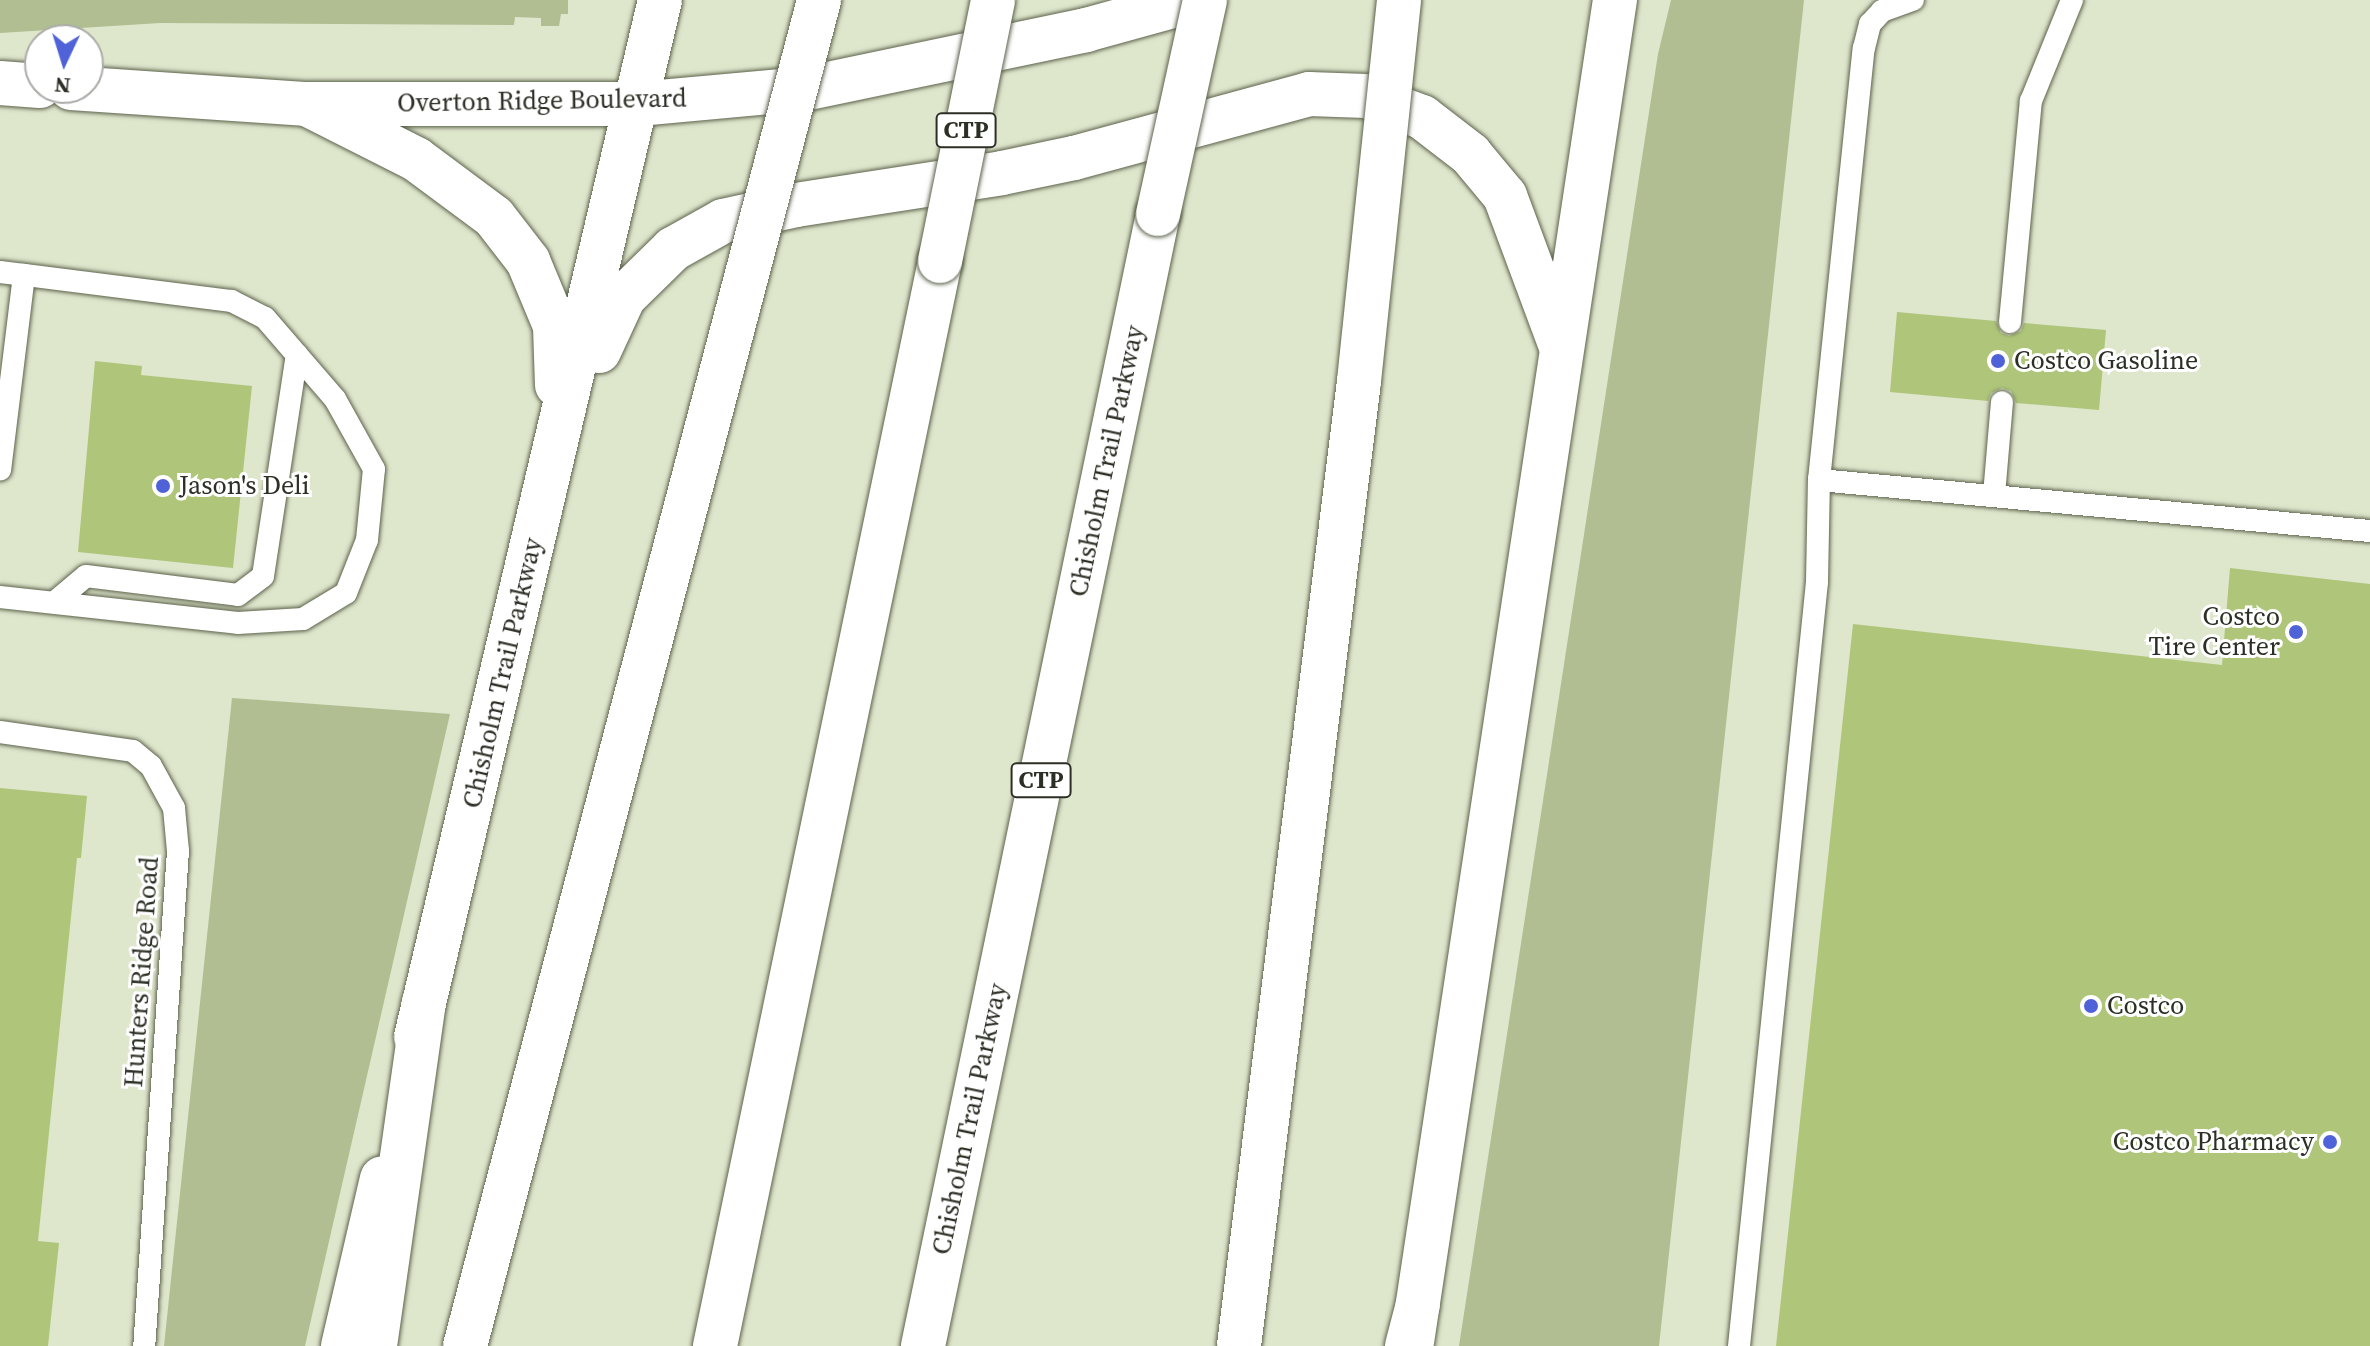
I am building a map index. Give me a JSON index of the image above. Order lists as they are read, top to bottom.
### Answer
{
  "streets": {
    "main road": ["Overton Ridge Boulevard", "CTP", "Chisholm Trail Parkway"],
    "lane": ["Hunters Ridge Road"]
  },
  "crossings": [
    ["Overton Ridge Boulevard", "Chisholm Trail Parkway"]
  ],
  "places": [
    "Costco Gasoline",
    "Jason's Deli",
    "Costco Tire Center",
    "Costco",
    "Costco Pharmacy"
  ],
  "north": "bottom"
}
